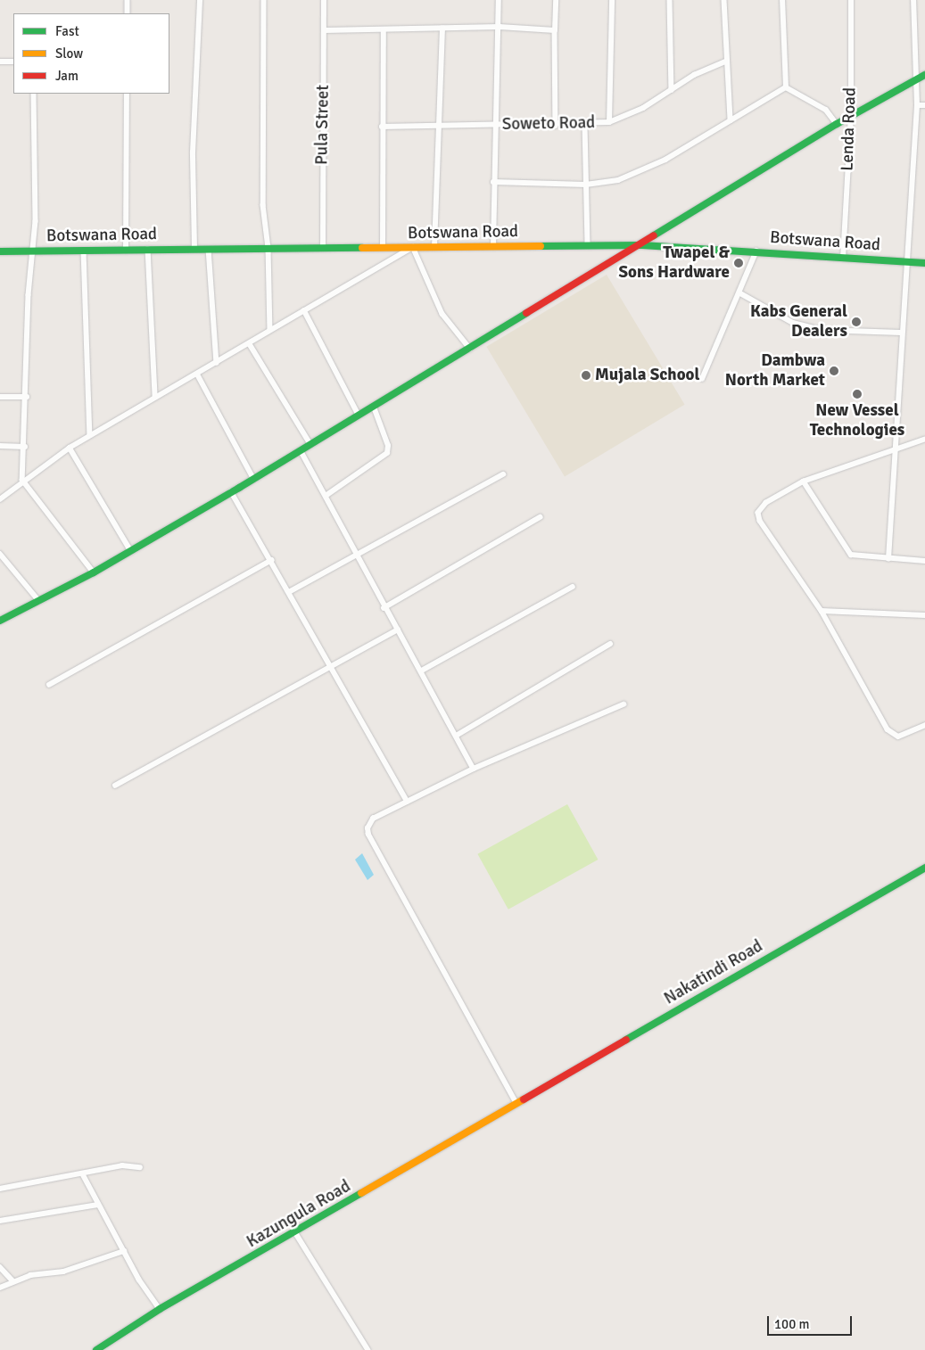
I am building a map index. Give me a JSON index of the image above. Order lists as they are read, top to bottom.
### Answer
{
  "streets": {
    "main road": ["Botswana Road", "Nakatindi Road", "Kazungula Road"],
    "street": ["Soweto Road", "Pula Street", "Lenda Road"]
  },
  "crossings": [
    ["Pula Street", "Botswana Road"],
    ["Lenda Road", "Botswana Road"],
    ["Nakatindi Road", "Kazungula Road"]
  ],
  "places": [
    "Twapel & Sons Hardware",
    "Kabs General Dealers",
    "Dambwa North Market",
    "Mujala School",
    "New Vessel Technologies"
  ],
  "legend": ["Fast", "Slow", "Jam"],
  "scale_bar": "100 m"
}
